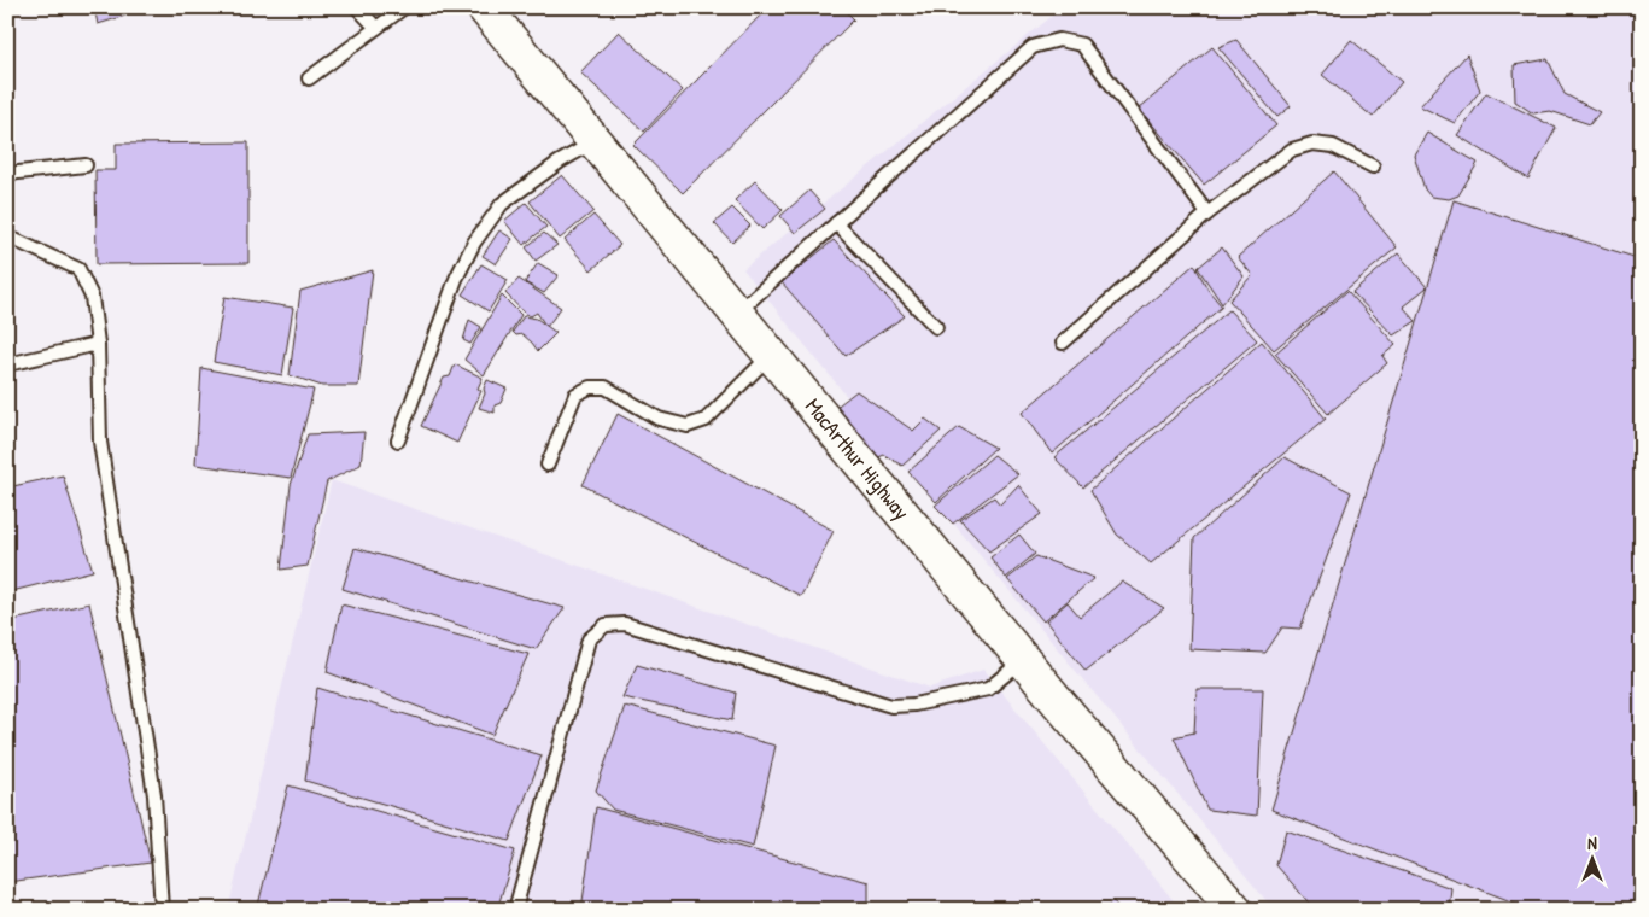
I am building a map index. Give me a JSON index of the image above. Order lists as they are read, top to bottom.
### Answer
{
  "streets": {
    "highway": ["MacArthur Highway"]
  },
  "north": "top"
}
